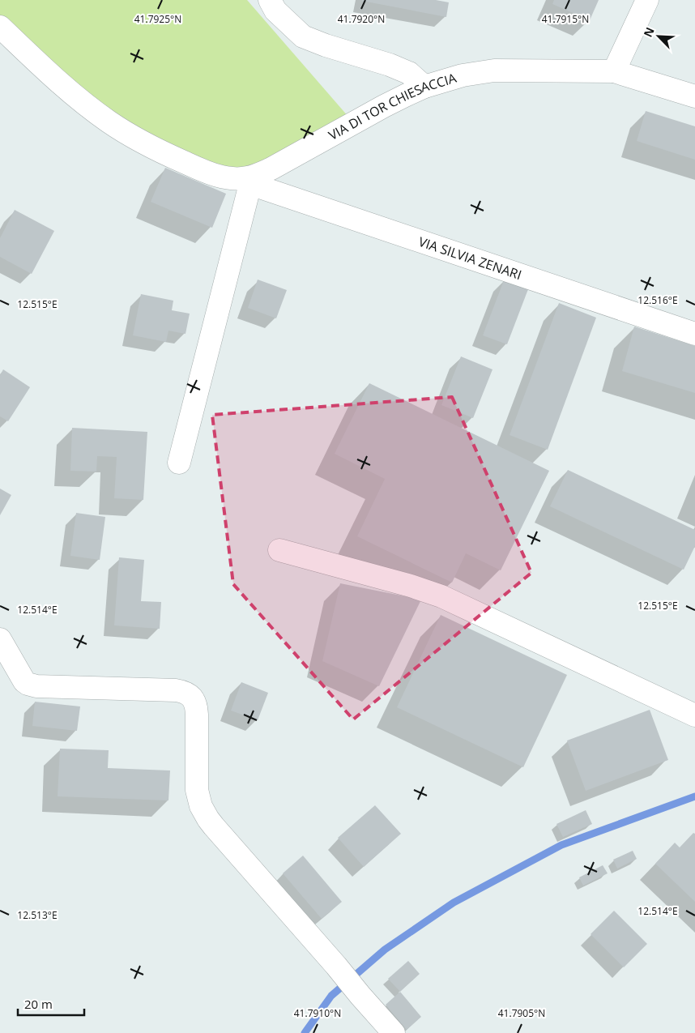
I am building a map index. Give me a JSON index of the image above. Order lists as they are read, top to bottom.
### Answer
{
  "streets": {
    "street": ["VIA DI TOR CHIESACCIA", "VIA SILVIA ZENARI"]
  },
  "crossings": [
    ["VIA DI TOR CHIESACCIA", "VIA SILVIA ZENARI"]
  ],
  "scale_bar": "20 m",
  "north": "top left",
  "coordinates": [
    "41.7925°N",
    "41.7915°N",
    "41.7920°N",
    "12.516°E",
    "12.515°E",
    "12.514°E",
    "12.513°E",
    "41.7910°N",
    "41.7905°N"
  ]
}
